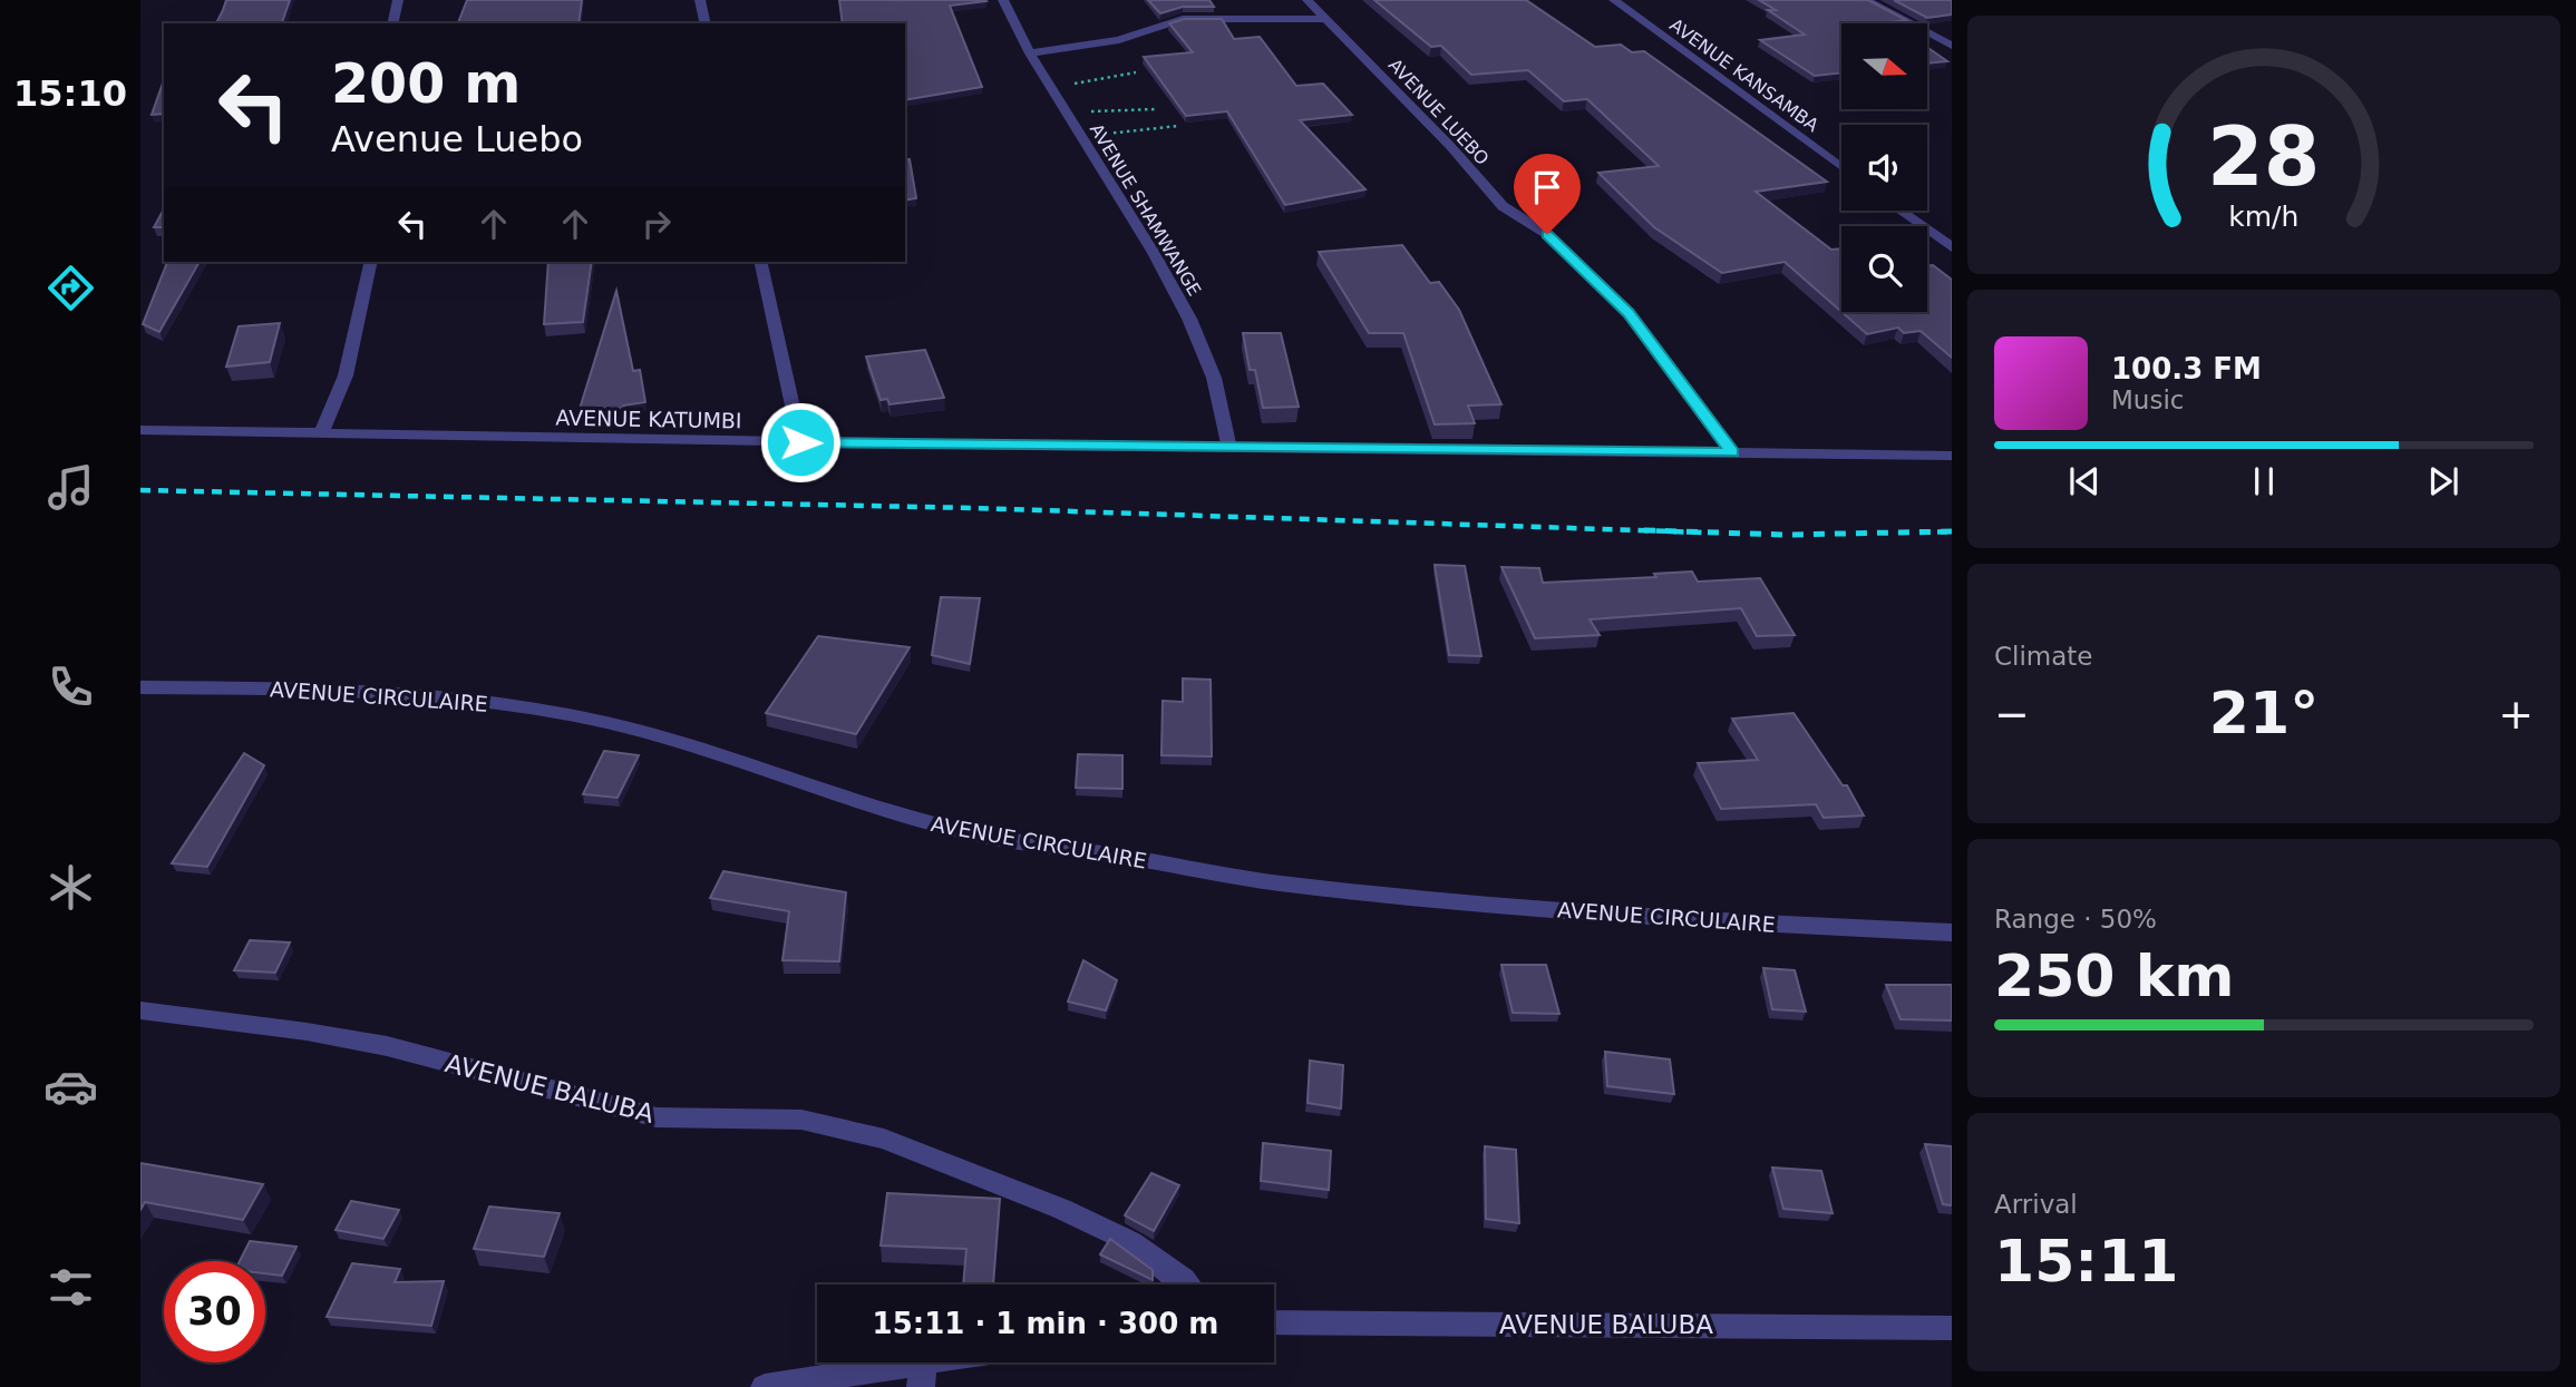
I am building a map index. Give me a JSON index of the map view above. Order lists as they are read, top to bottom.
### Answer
{
  "streets": {
    "street": [
      "AVENUE KANSAMBA",
      "AVENUE LUEBO",
      "AVENUE SHAMWANGE",
      "AVENUE KATUMBI",
      "AVENUE CIRCULAIRE",
      "AVENUE BALUBA"
    ]
  },
  "crossings": [
    ["AVENUE LUEBO", "AVENUE KATUMBI"],
    ["AVENUE SHAMWANGE", "AVENUE KATUMBI"]
  ],
  "north": "right",
  "page": {
    "tabs": "15:10",
    "turn": ["200 m", "Avenue Luebo"],
    "song": ["100.3 FM", "Music"],
    "tile": [
      "Climate",
      ["Range · 50%", "250 km"],
      ["Arrival", "15:11"]
    ],
    "heat": ["−", "21°", "+"],
    "limit": "30",
    "trip": "15:11 · 1 min · 300 m",
    "gauge": ["28", "km/h"]
  }
}
